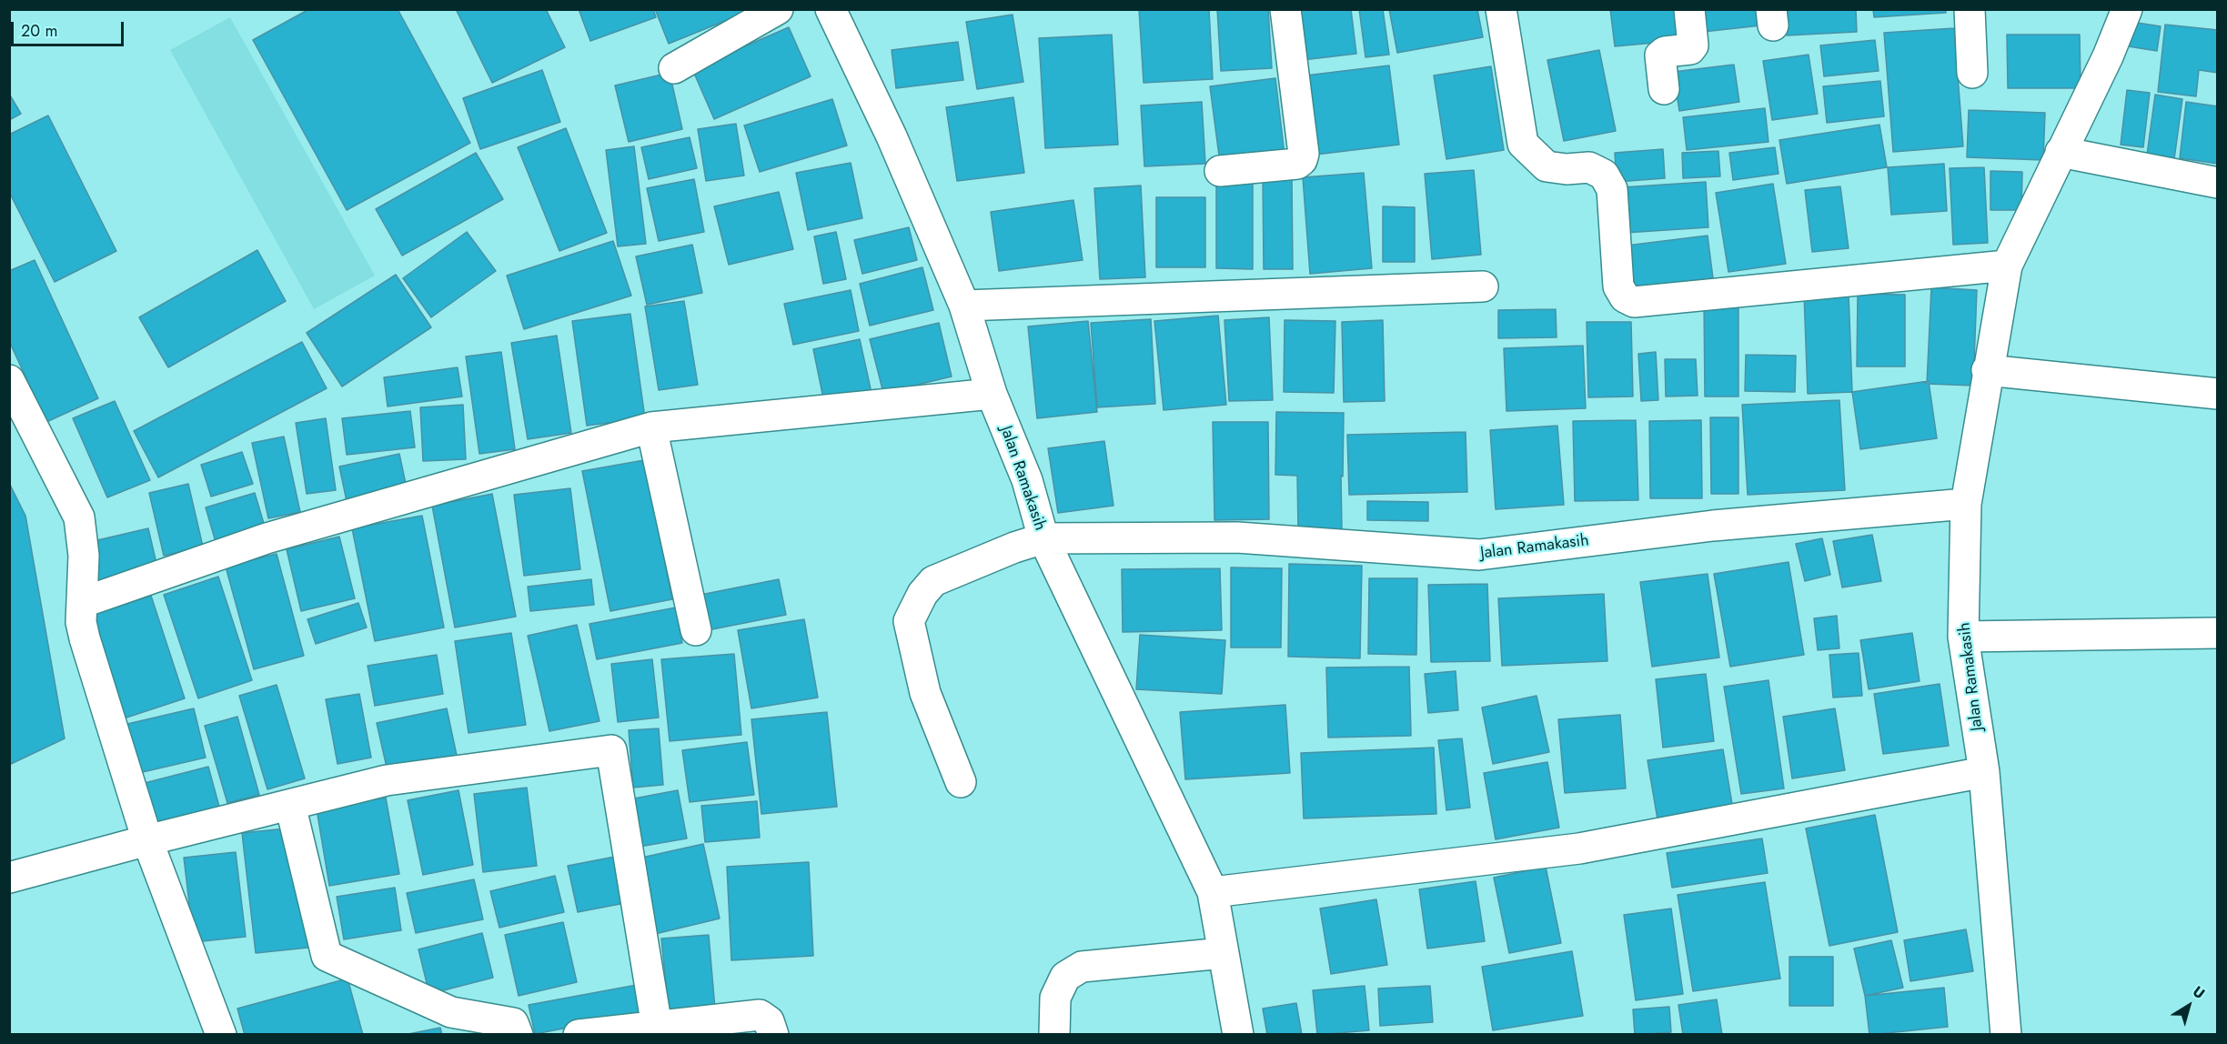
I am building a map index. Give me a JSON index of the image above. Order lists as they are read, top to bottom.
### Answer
{
  "streets": {
    "street": ["Jalan Ramakasih"]
  },
  "scale_bar": "20 m",
  "north": "top right"
}
